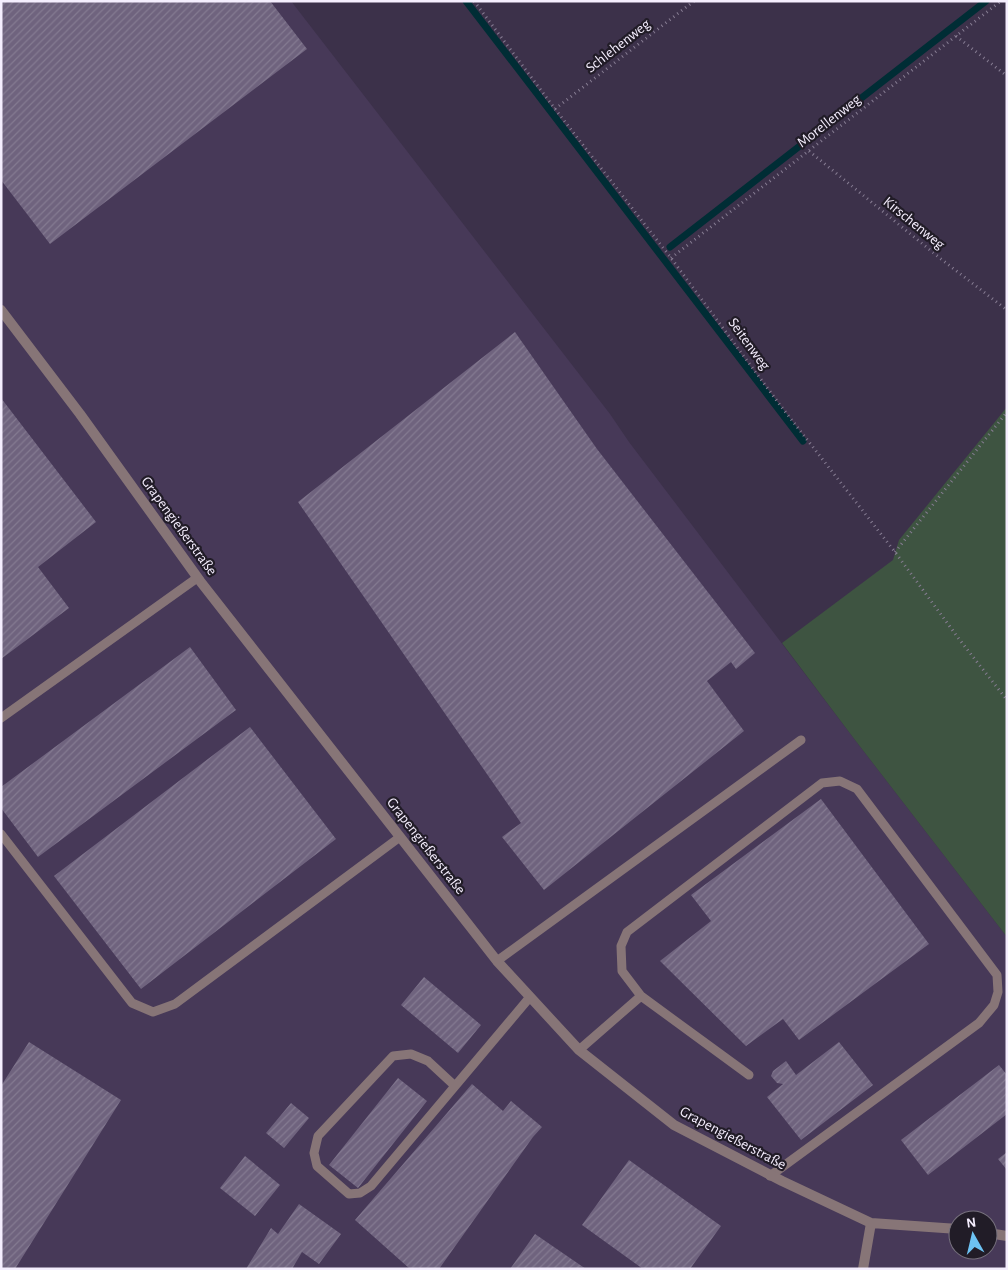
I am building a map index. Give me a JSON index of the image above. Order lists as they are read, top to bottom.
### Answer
{
  "streets": {
    "street": ["Grapengießerstraße"],
    "path": [
      "Schlehenweg",
      "Morellenweg",
      "Kirschenweg",
      "Seitenweg"
    ]
  },
  "crossings": [
    ["Schlehenweg", "Seitenweg"],
    ["Morellenweg", "Kirschenweg"],
    ["Morellenweg", "Seitenweg"]
  ],
  "north": "top"
}
